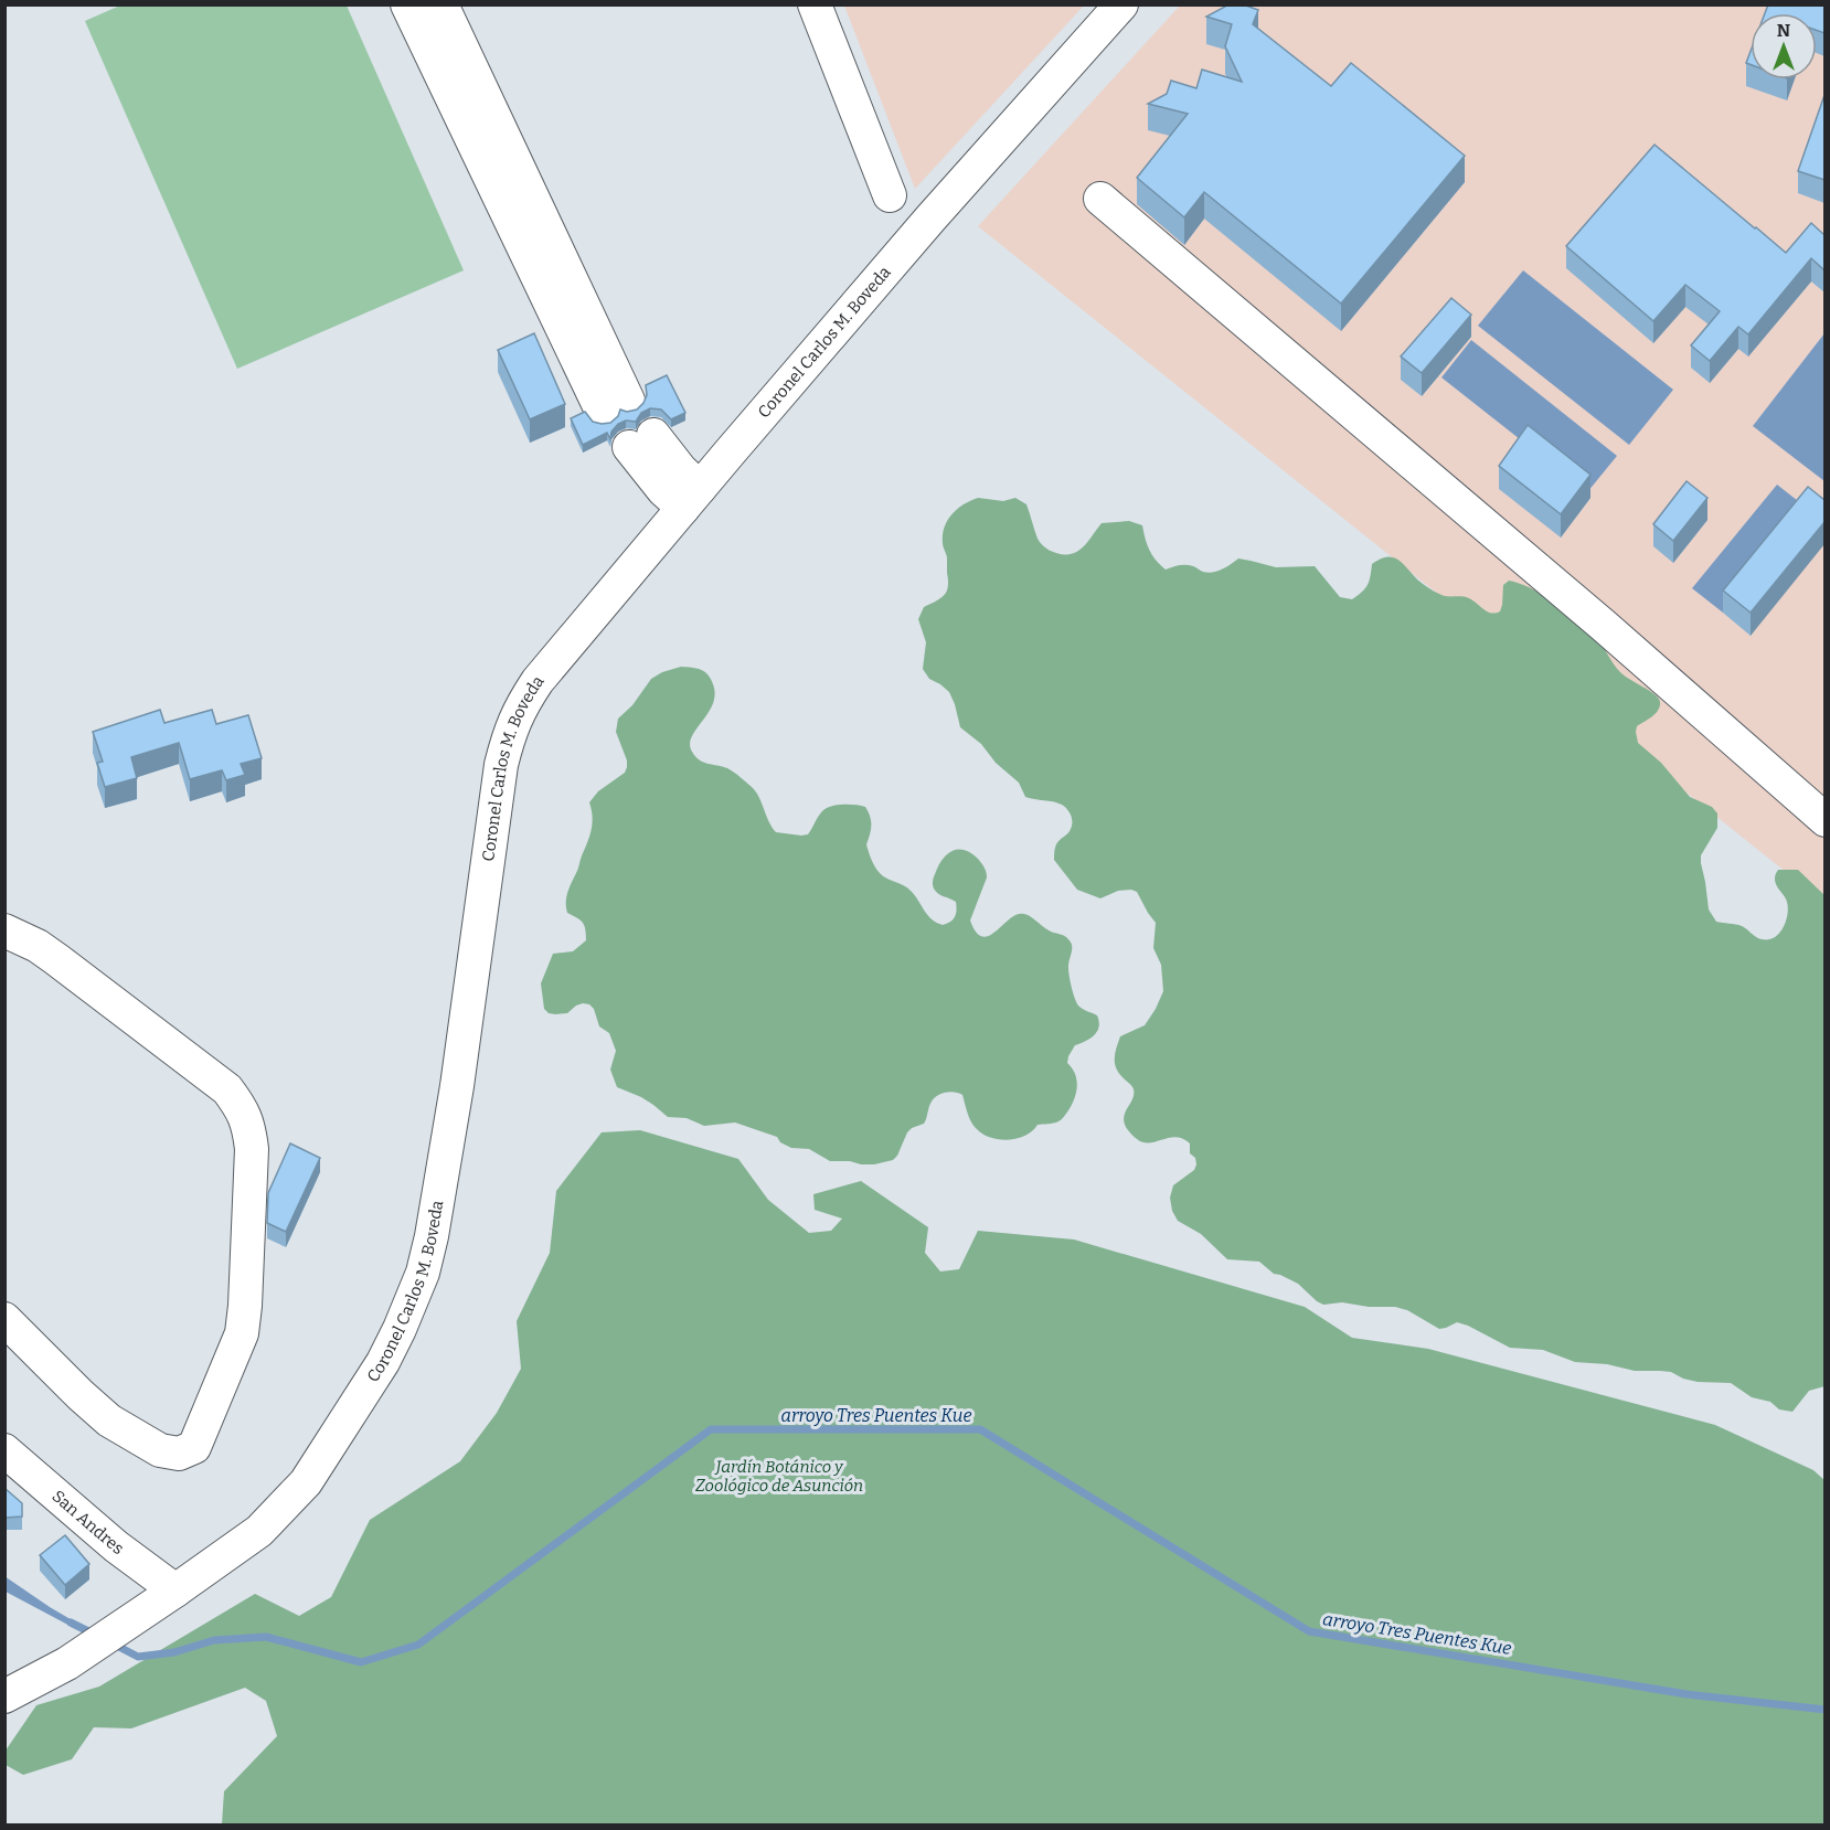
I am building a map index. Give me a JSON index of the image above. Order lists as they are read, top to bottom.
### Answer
{
  "streets": {
    "street": ["Coronel Carlos M. Boveda", "San Andres"]
  },
  "crossings": [
    ["Coronel Carlos M. Boveda", "San Andres"]
  ],
  "water": ["arroyo Tres Puentes Kue"],
  "parks": ["Jardín Botánico y Zoológico de Asunción"],
  "north": "top"
}
